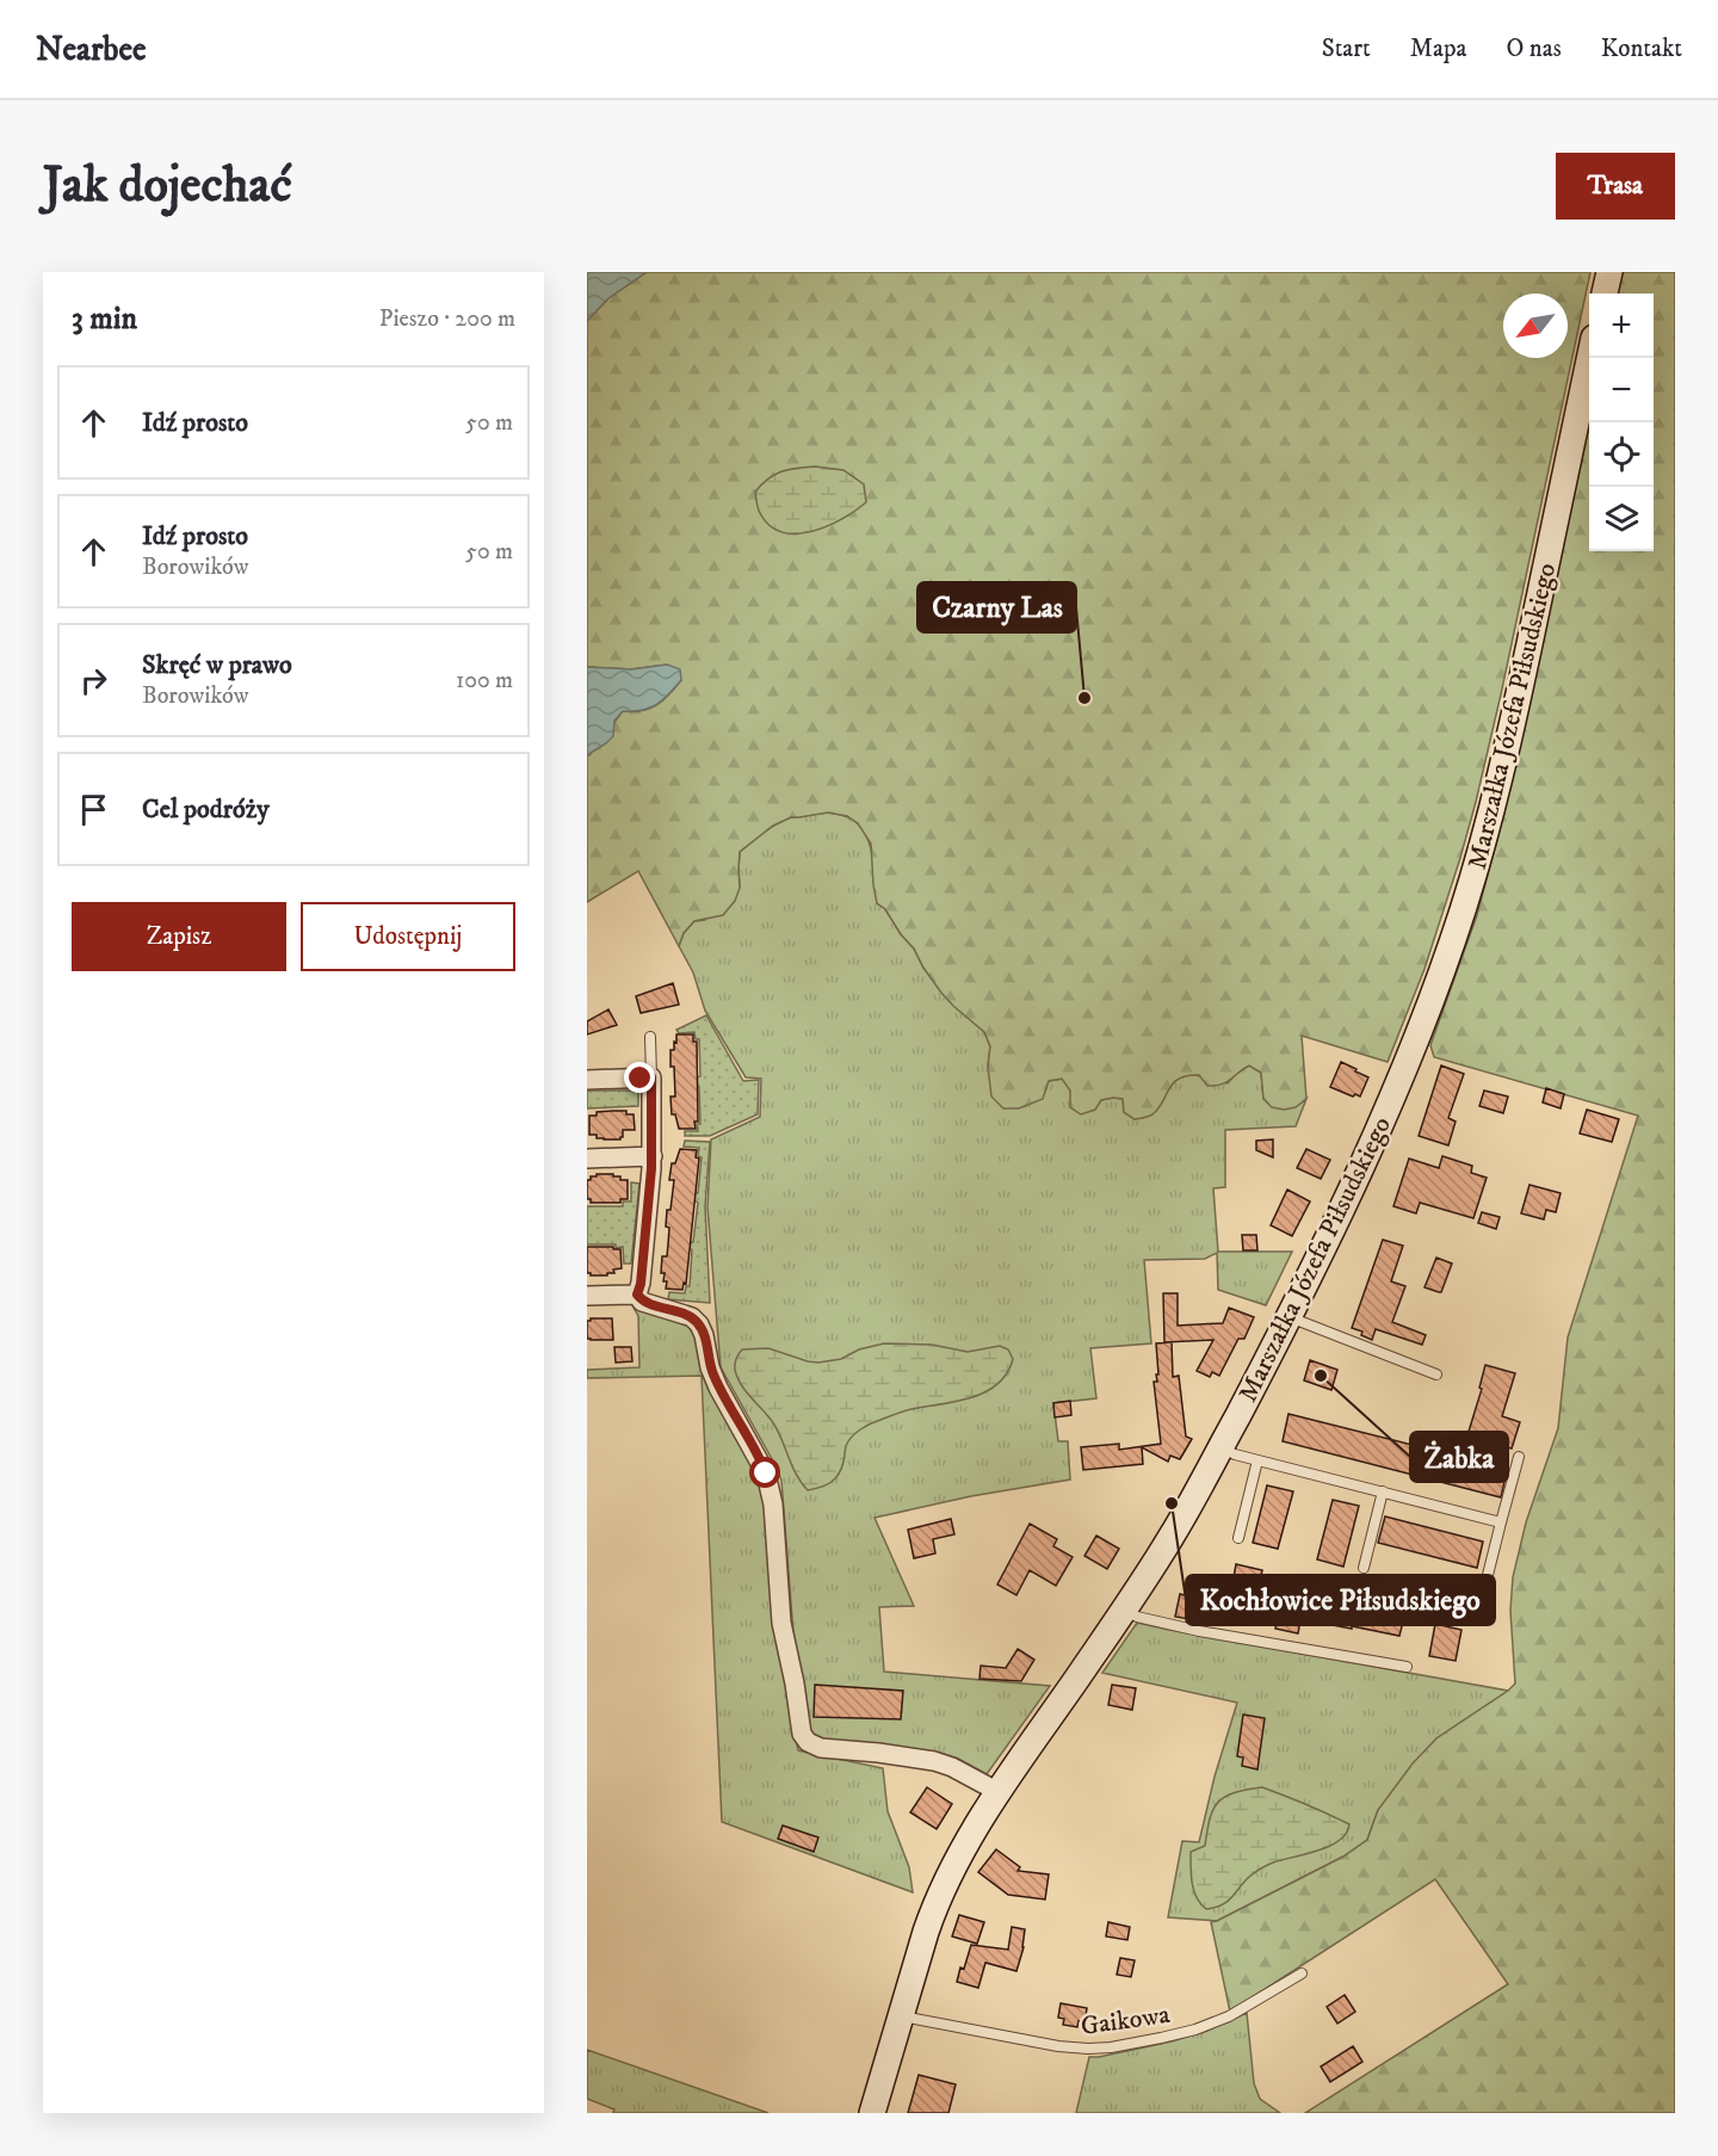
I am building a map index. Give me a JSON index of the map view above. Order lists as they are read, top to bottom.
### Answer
{
  "streets": {
    "street": ["Marszałka Józefa Piłsudskiego"],
    "lane": ["Gaikowa"]
  },
  "crossings": [
    ["Marszałka Józefa Piłsudskiego", "Gaikowa"]
  ],
  "places": ["Czarny Las", "Żabka", "Kochłowice Piłsudskiego"],
  "north": "bottom left",
  "page": {
    "header": "Nearbee",
    "nav": [
      "Start",
      "Mapa",
      "O nas",
      "Kontakt"
    ],
    "buttons": [
      "Trasa",
      ["Zapisz", "Udostępnij"]
    ],
    "title": "Jak dojechać",
    "heading": ["3 min", "Pieszo · 200 m"],
    "map_buttons": ["+", "−"],
    "list": [
      ["Idź prosto", "50 m"],
      ["Idź prosto", "Borowików", "50 m"],
      ["Skręć w prawo", "Borowików", "100 m"],
      "Cel podróży"
    ]
  }
}
